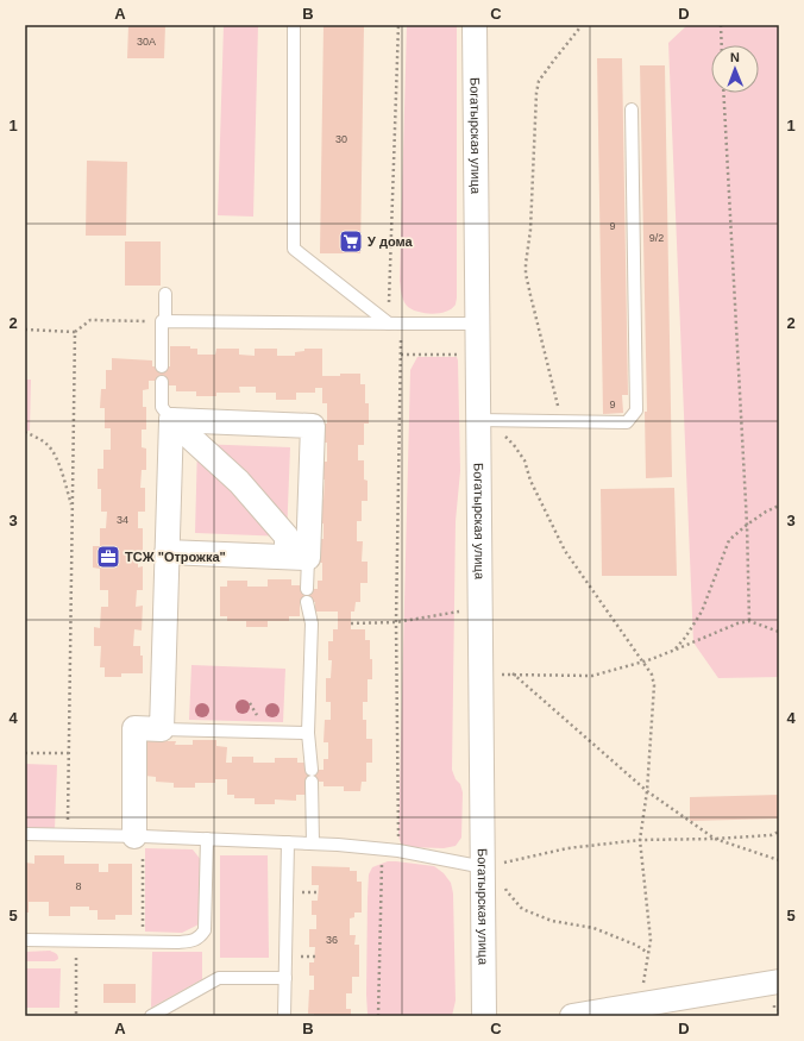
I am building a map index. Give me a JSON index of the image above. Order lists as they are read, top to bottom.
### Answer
{
  "streets": {
    "street": ["Богатырская улица"]
  },
  "places": {
    "supermarket": ["У дома"],
    "office": ["ТСЖ \"Отрожка\""]
  },
  "house_numbers": [
    "30А",
    "30",
    "9",
    "9/2",
    "9",
    "34",
    "8",
    "36"
  ],
  "north": "top",
  "grid": {
    "columns": [
      "A",
      "B",
      "C",
      "D"
    ],
    "rows": [
      "1",
      "2",
      "3",
      "4",
      "5"
    ]
  }
}
